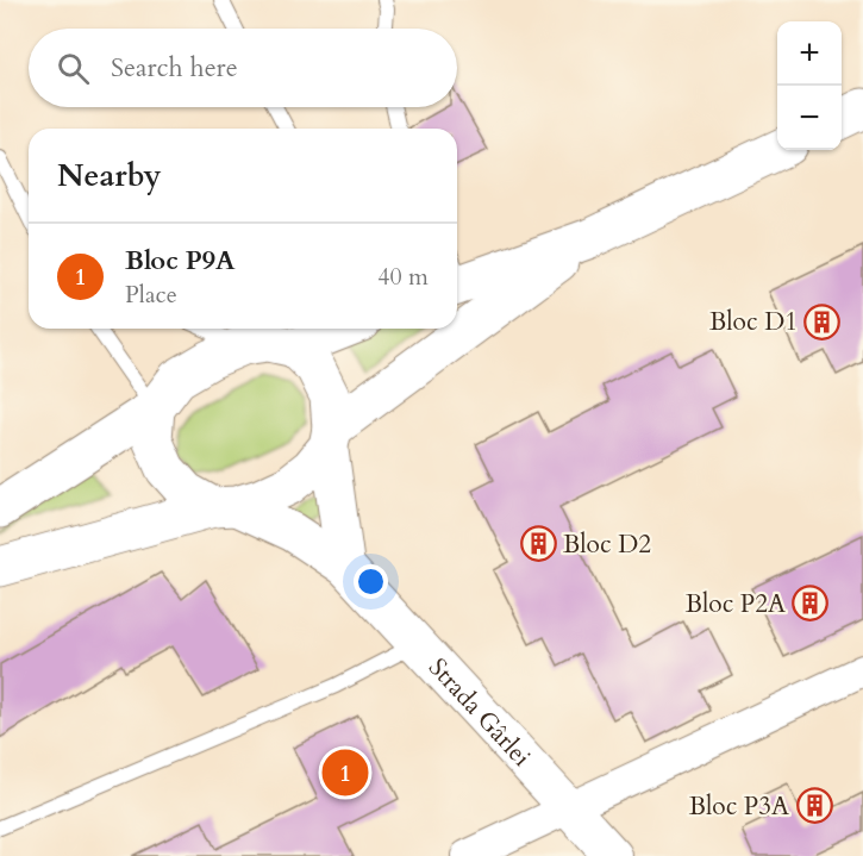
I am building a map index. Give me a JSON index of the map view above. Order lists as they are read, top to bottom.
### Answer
{
  "streets": {
    "street": ["Strada Gârlei"]
  },
  "places": {
    "building": [
      "Bloc D1",
      "Bloc D2",
      "Bloc P2A",
      "Bloc P3A"
    ]
  },
  "page": {
    "map_buttons": ["+", "−"],
    "search": "Search here",
    "heading": "Nearby",
    "list": [
      {
        "mark": "1",
        "name": "Bloc P9A",
        "note": "Place",
        "value": "40 m"
      }
    ],
    "pins": "1"
  }
}
